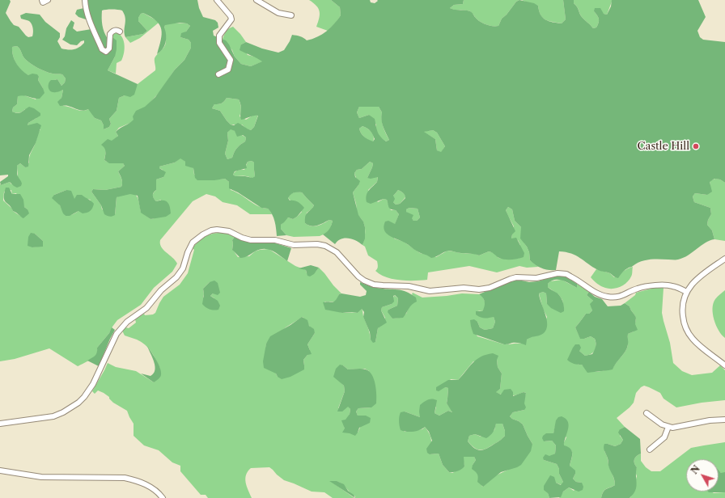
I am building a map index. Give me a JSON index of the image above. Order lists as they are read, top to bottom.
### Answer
{
  "places": ["Castle Hill"],
  "north": "top left"
}
